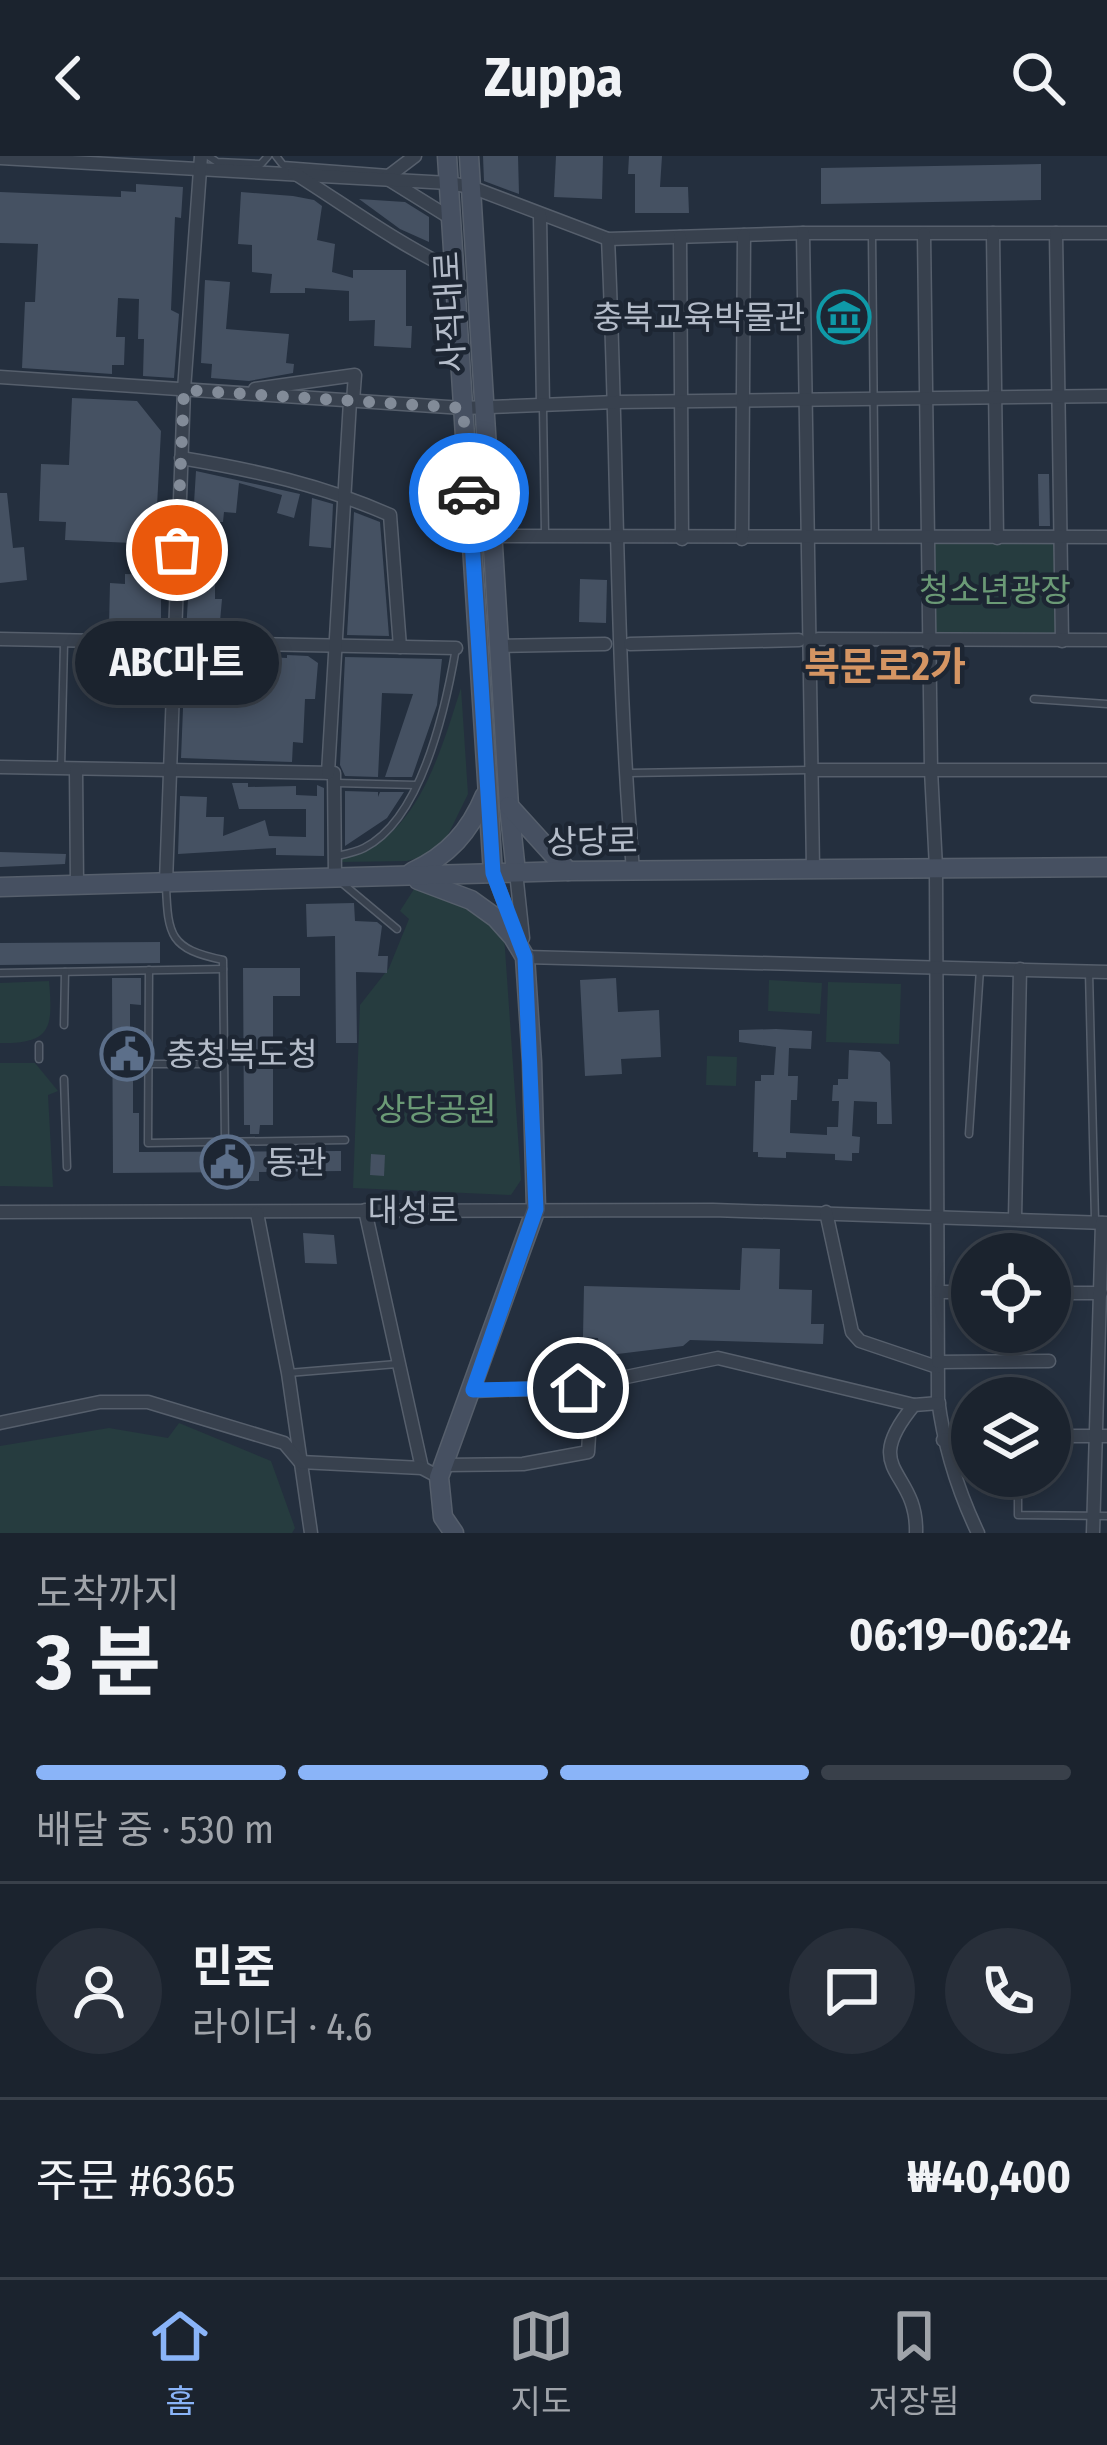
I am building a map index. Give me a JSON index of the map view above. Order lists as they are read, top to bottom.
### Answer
{
  "streets": {
    "main road": ["사직대로", "상당로"],
    "street": ["대성로"]
  },
  "crossings": [
    ["사직대로", "상당로"]
  ],
  "districts": ["북문로2가"],
  "parks": ["청소년광장", "상당공원"],
  "places": {
    "museum": ["충북교육박물관"],
    "other": ["ABC마트"],
    "public building": ["충청북도청", "동관"]
  },
  "page": {
    "header": "Zuppa",
    "bubble": "ABC마트",
    "heading": ["3 분", "도착까지", "06:19–06:24"],
    "panel": [
      "민준",
      "라이더 · 4.6",
      "주문 #6365",
      "₩40,400"
    ],
    "bar": "배달 중 · 530 m",
    "tabs": ["홈", "지도", "저장됨"]
  }
}
